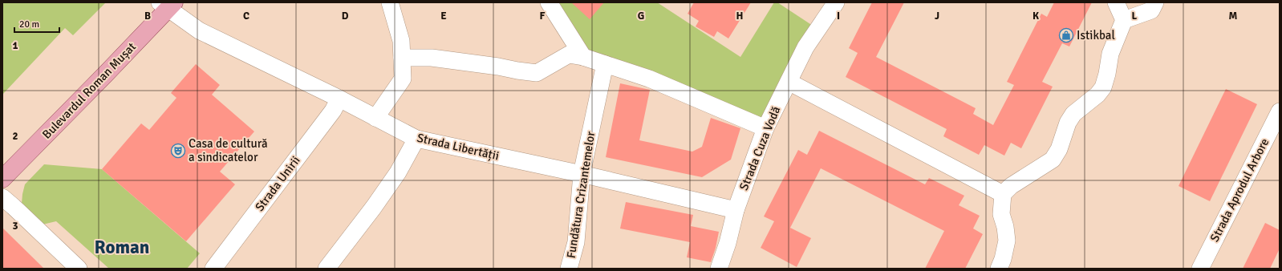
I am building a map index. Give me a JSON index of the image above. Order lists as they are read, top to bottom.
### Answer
{
  "streets": {
    "main road": ["Bulevardul Roman Mușat"],
    "street": [
      "Strada Libertății",
      "Strada Cuza Vodă",
      "Strada Unirii",
      "Strada Aprodul Arbore",
      "Fundătura Crizantemelor"
    ]
  },
  "crossings": [
    ["Bulevardul Roman Mușat", "Strada Libertății"],
    ["Strada Libertății", "Strada Cuza Vodă"],
    ["Strada Libertății", "Strada Unirii"],
    ["Strada Libertății", "Fundătura Crizantemelor"]
  ],
  "districts": ["Roman"],
  "places": {
    "shop": ["Istikbal"],
    "theatre": ["Casa de cultură a sindicatelor"]
  },
  "scale_bar": "20 m",
  "grid": {
    "columns": [
      "B",
      "C",
      "D",
      "E",
      "F",
      "G",
      "H",
      "I",
      "J",
      "K",
      "L",
      "M"
    ],
    "rows": ["1", "2", "3"]
  }
}
